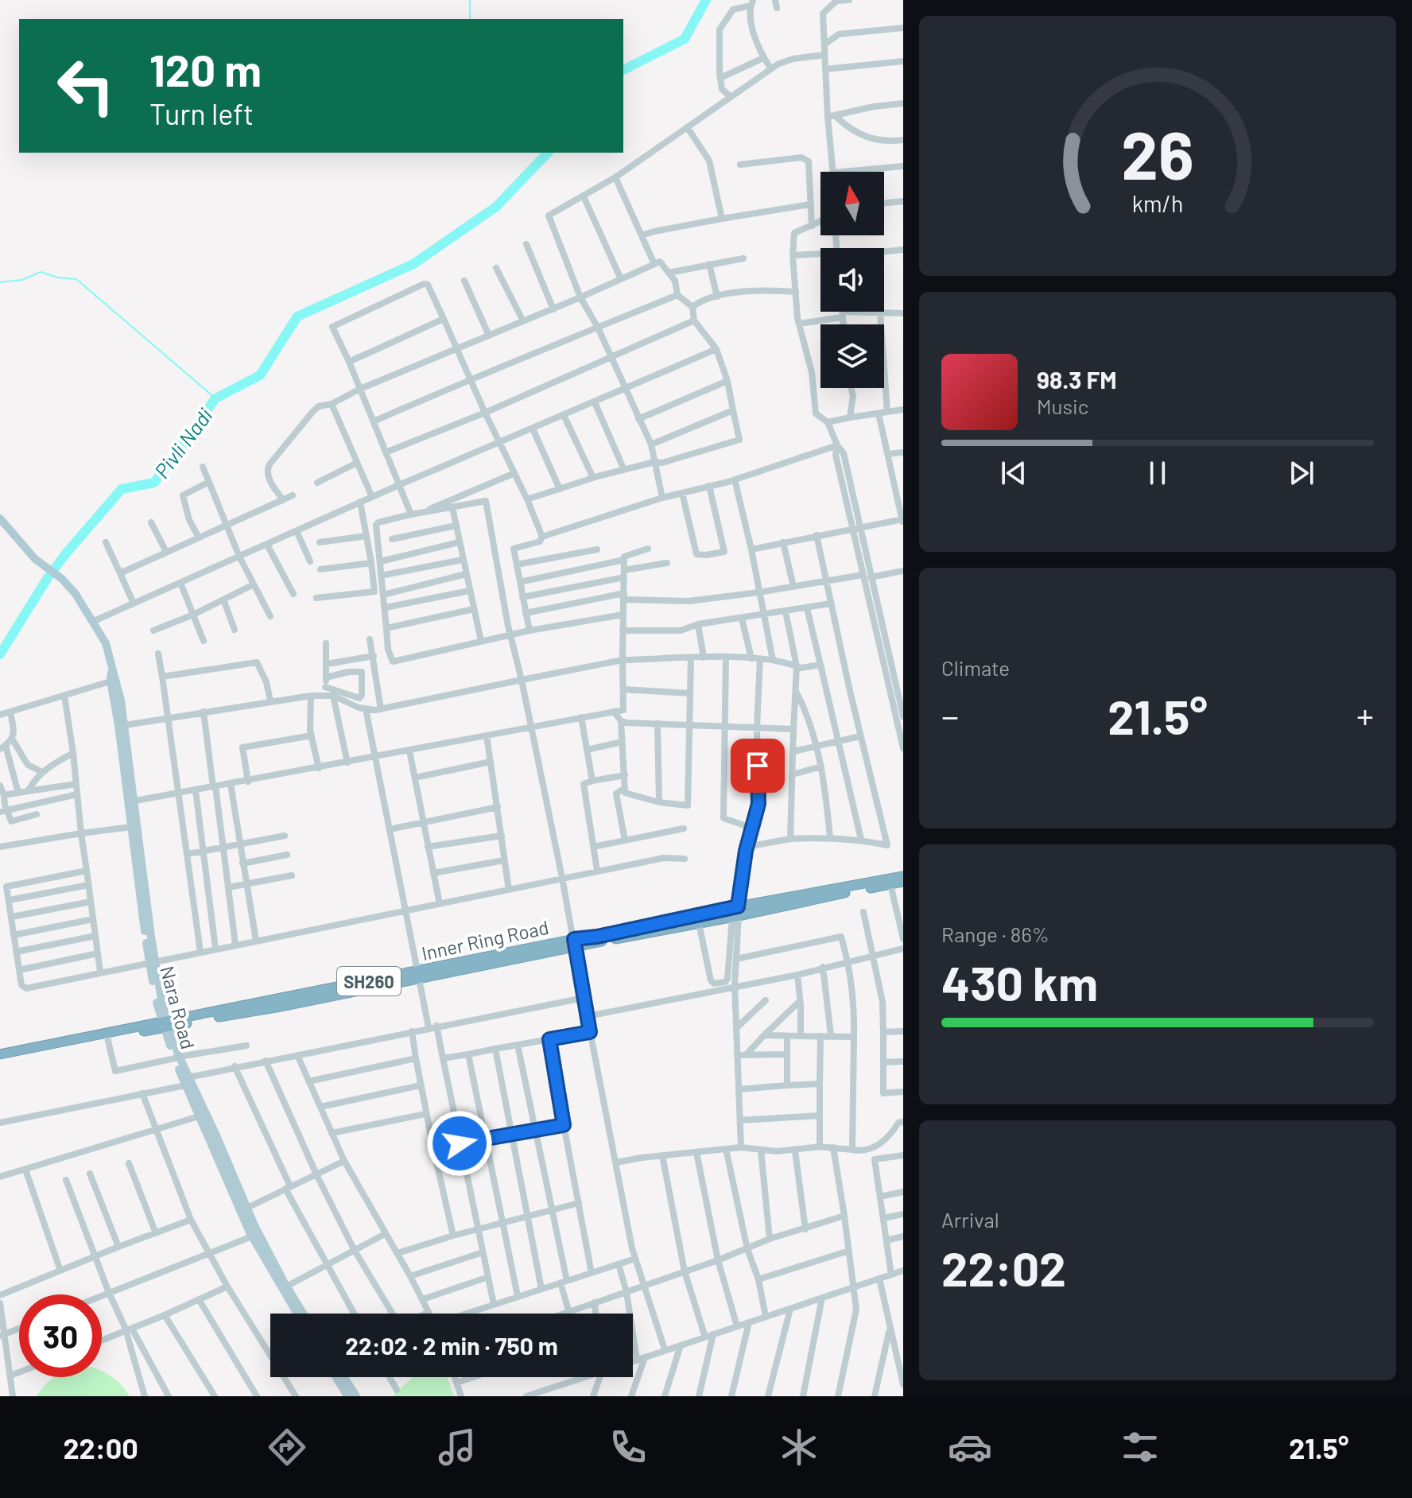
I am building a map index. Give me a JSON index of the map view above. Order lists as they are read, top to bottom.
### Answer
{
  "streets": {
    "highway": ["Inner Ring Road"],
    "main road": ["Nara Road"]
  },
  "crossings": [
    ["Inner Ring Road", "Nara Road"]
  ],
  "water": ["Pivli Nadi"],
  "north": "top",
  "page": {
    "turn": ["120 m", "Turn left"],
    "song": ["98.3 FM", "Music"],
    "tile": [
      "Climate",
      ["Range · 86%", "430 km"],
      ["Arrival", "22:02"]
    ],
    "heat": ["−", "21.5°", "+"],
    "limit": "30",
    "trip": "22:02 · 2 min · 750 m",
    "tabs": ["22:00", "21.5°"],
    "gauge": ["26", "km/h"]
  }
}
